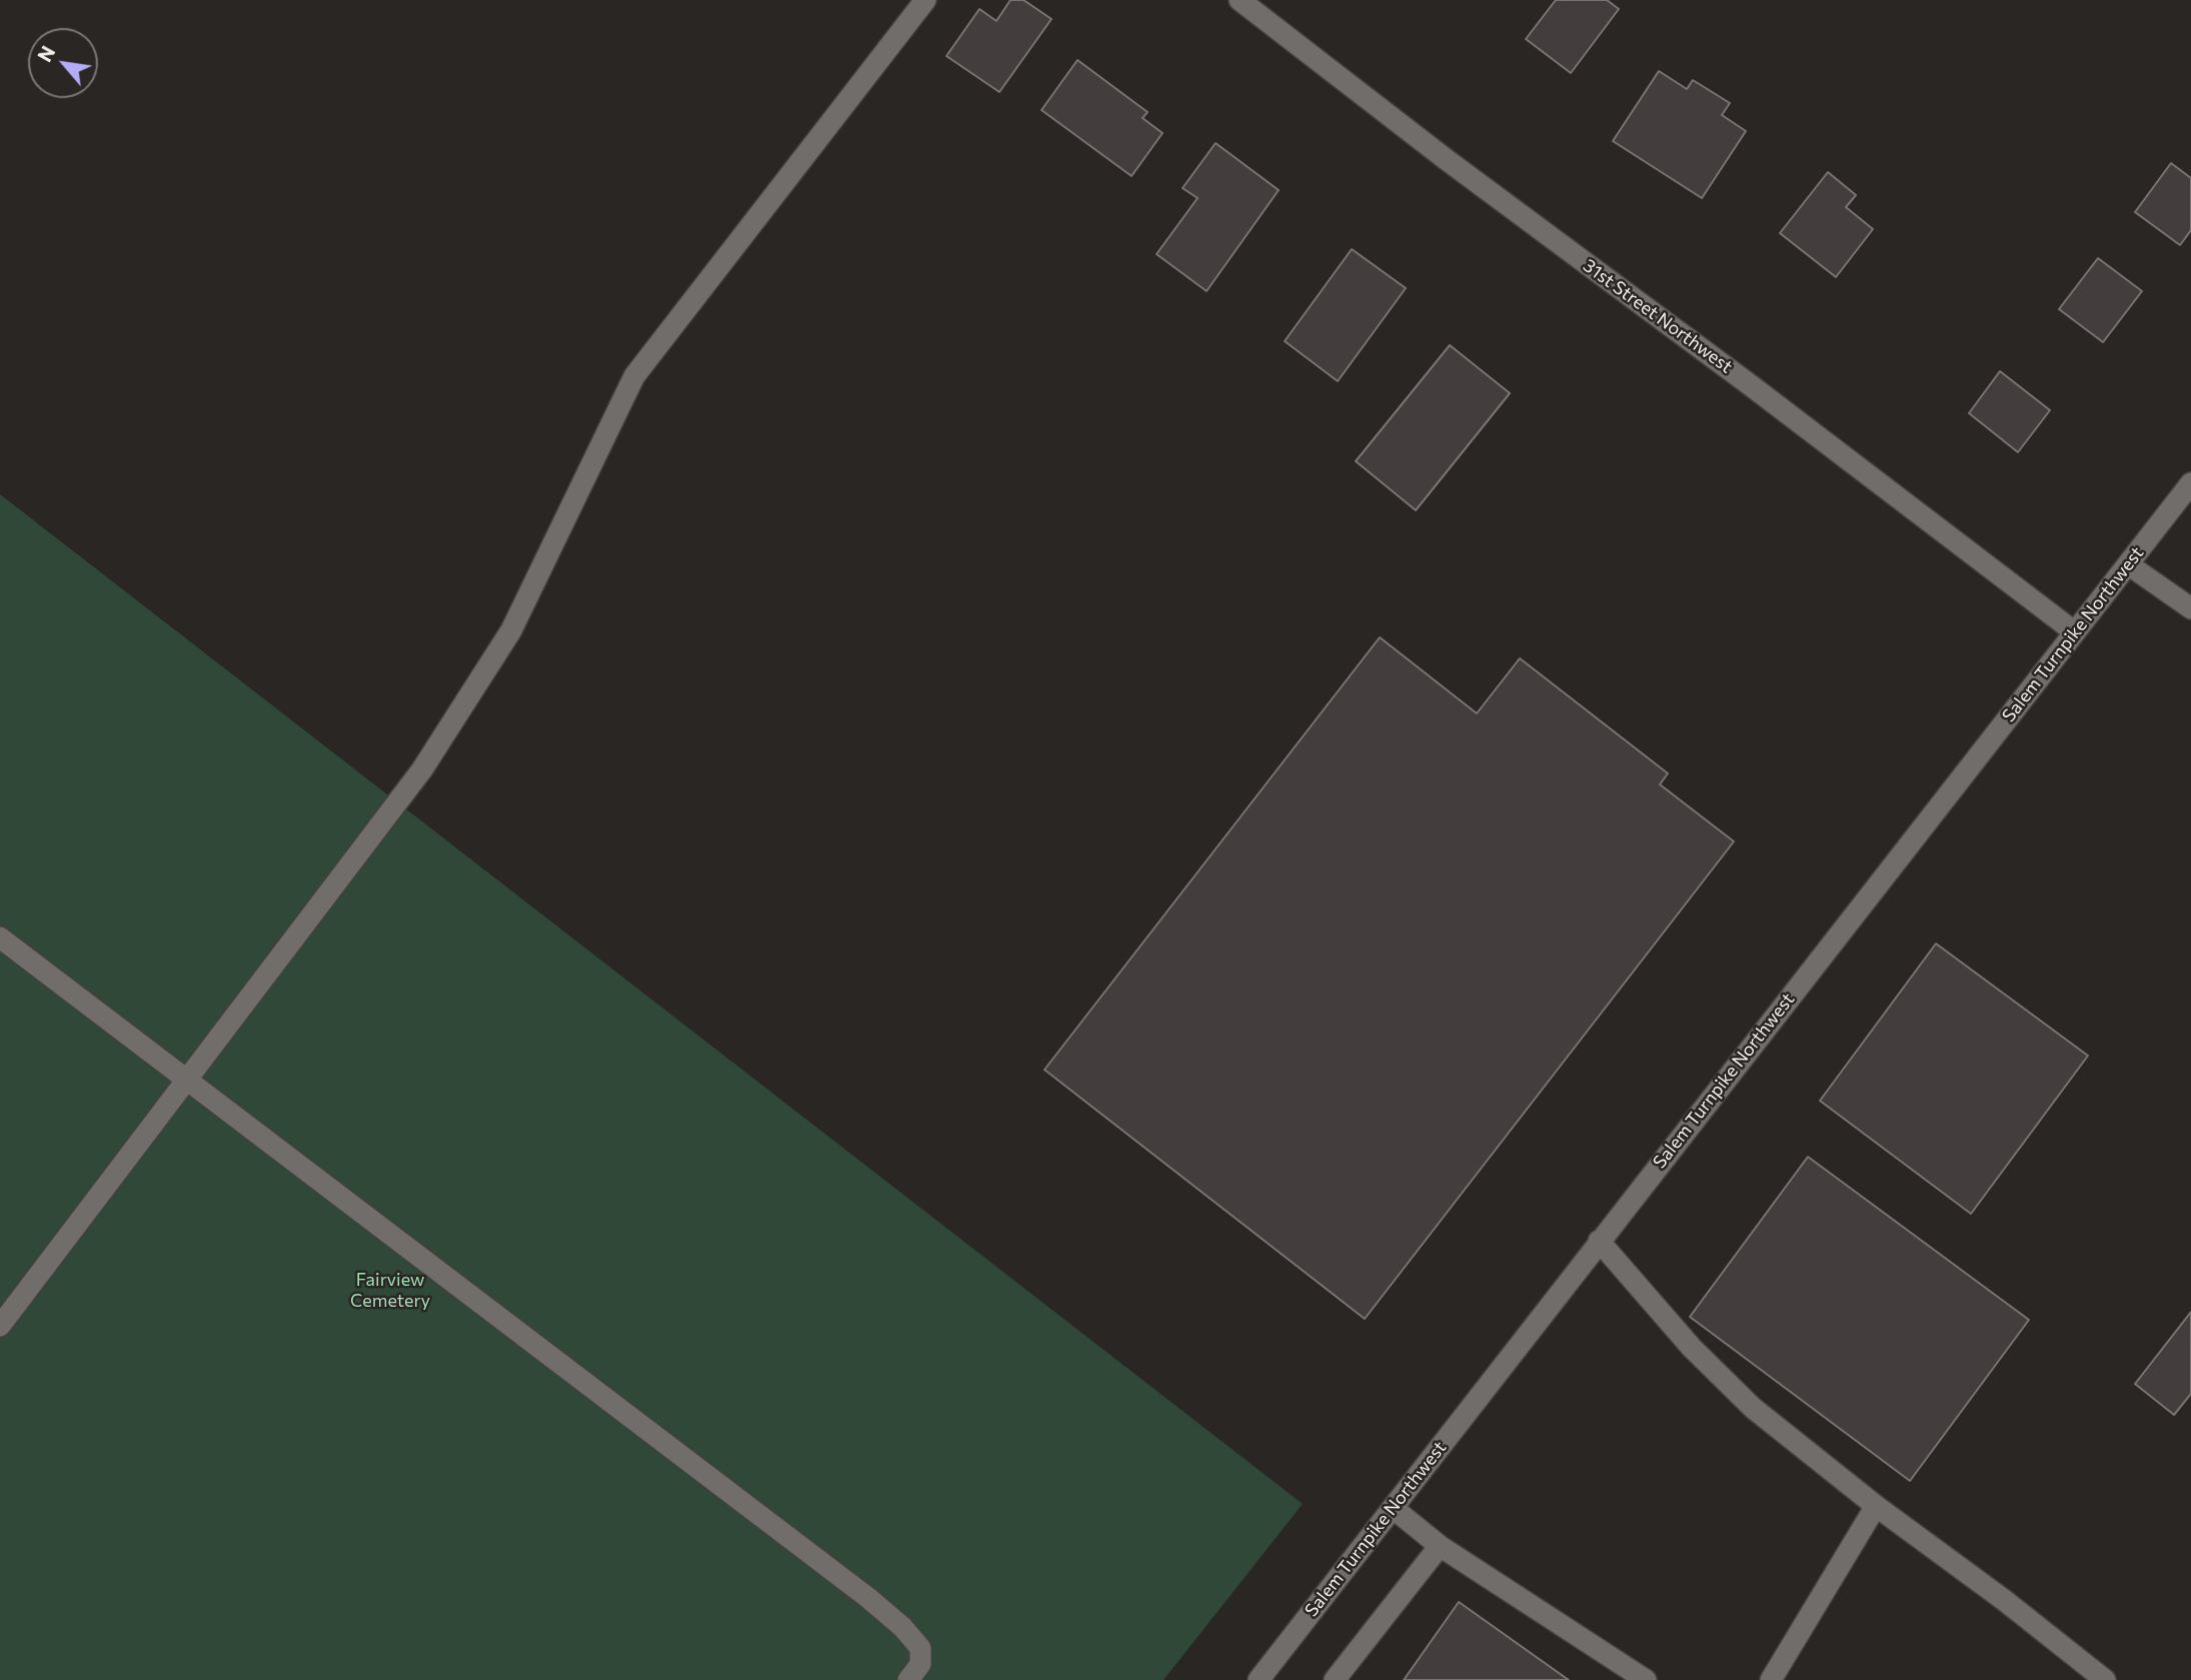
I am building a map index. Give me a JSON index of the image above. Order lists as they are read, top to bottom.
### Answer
{
  "streets": {
    "street": ["31st Street Northwest", "Salem Turnpike Northwest"]
  },
  "crossings": [
    ["31st Street Northwest", "Salem Turnpike Northwest"]
  ],
  "parks": ["Fairview Cemetery"],
  "north": "top left"
}
